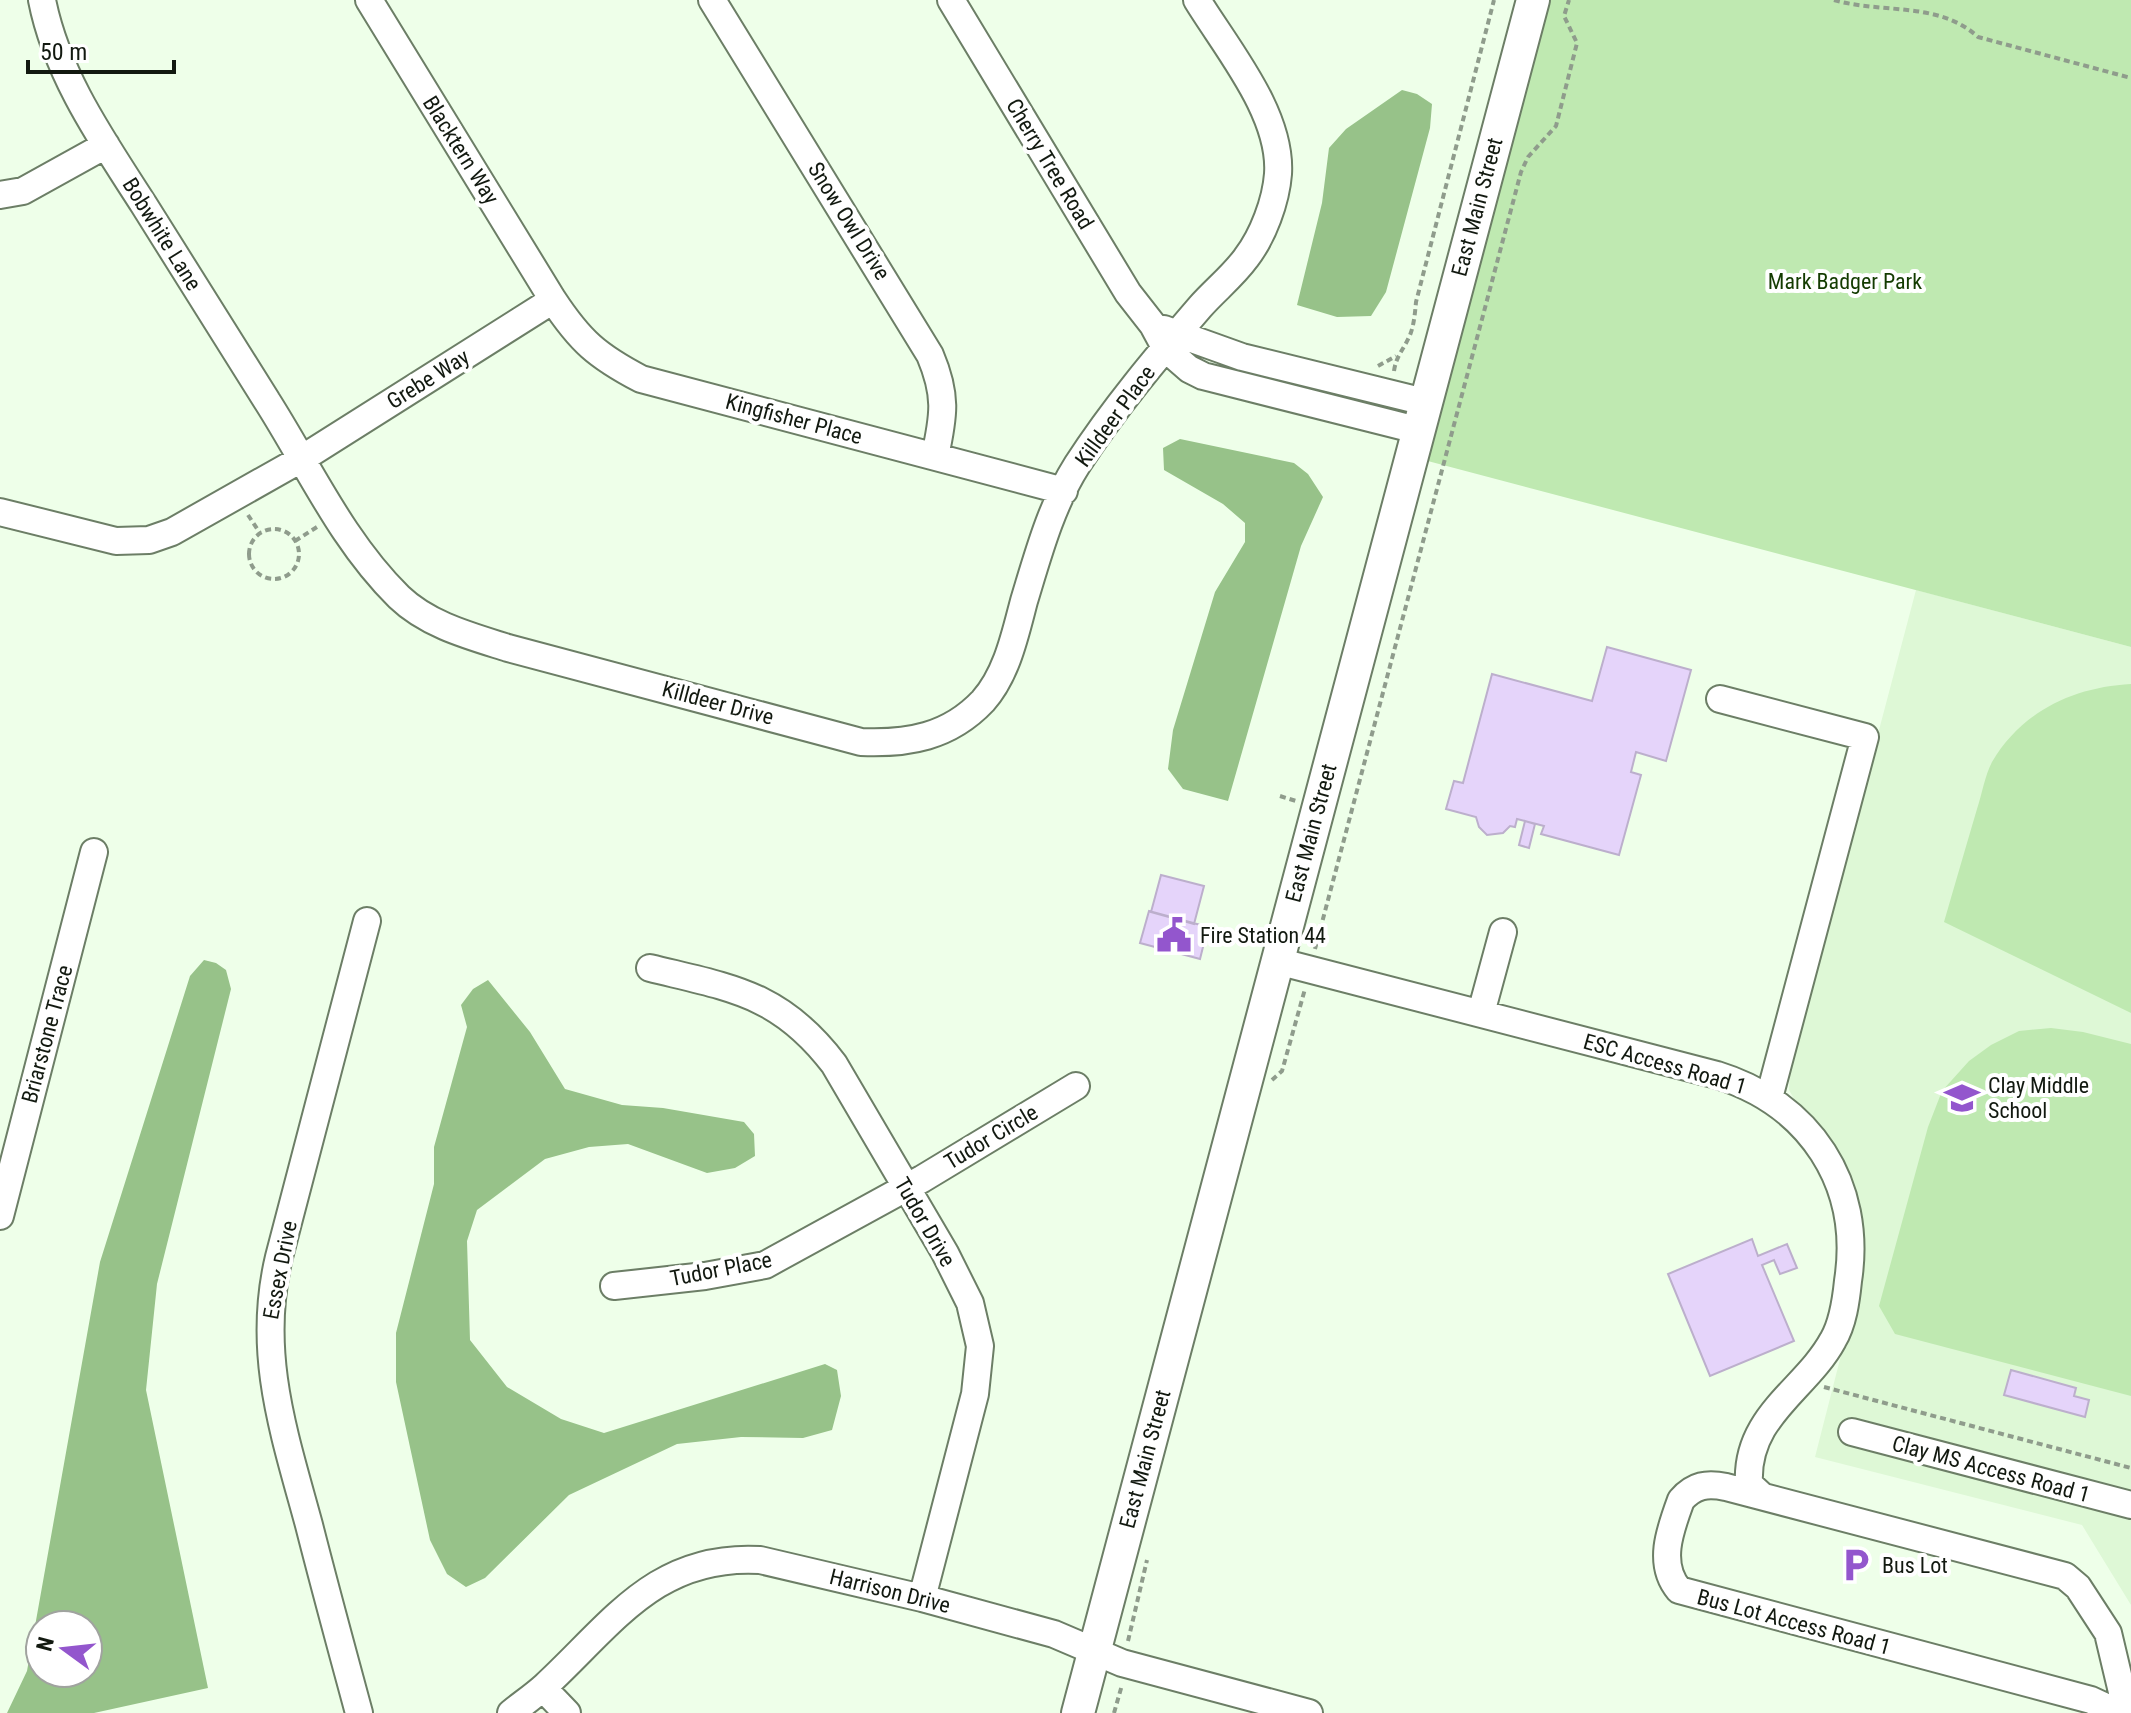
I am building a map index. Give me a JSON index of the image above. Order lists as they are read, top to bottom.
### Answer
{
  "streets": {
    "main road": ["East Main Street"],
    "street": [
      "Blacktern Way",
      "Cherry Tree Road",
      "Snow Owl Drive",
      "Bobwhite Lane",
      "Grebe Way",
      "Killdeer Place",
      "Kingfisher Place",
      "Killdeer Drive",
      "Briarstone Trace",
      "ESC Access Road 1",
      "Tudor Circle",
      "Tudor Drive",
      "Tudor Place",
      "Essex Drive",
      "Clay MS Access Road 1",
      "Harrison Drive",
      "Bus Lot Access Road 1"
    ]
  },
  "crossings": [
    ["Blacktern Way", "Grebe Way"],
    ["Blacktern Way", "Kingfisher Place"],
    ["Cherry Tree Road", "East Main Street"],
    ["Cherry Tree Road", "Killdeer Place"],
    ["East Main Street", "ESC Access Road 1"],
    ["East Main Street", "Harrison Drive"],
    ["Snow Owl Drive", "Kingfisher Place"],
    ["Bobwhite Lane", "Grebe Way"],
    ["Bobwhite Lane", "Killdeer Drive"],
    ["Grebe Way", "Kingfisher Place"],
    ["Grebe Way", "Killdeer Drive"],
    ["Killdeer Place", "Kingfisher Place"],
    ["Killdeer Place", "Killdeer Drive"],
    ["Kingfisher Place", "Killdeer Drive"],
    ["ESC Access Road 1", "Bus Lot Access Road 1"],
    ["Tudor Circle", "Tudor Drive"],
    ["Tudor Circle", "Tudor Place"],
    ["Tudor Drive", "Tudor Place"],
    ["Tudor Drive", "Harrison Drive"]
  ],
  "parks": ["Mark Badger Park"],
  "places": {
    "public building": ["Fire Station 44"],
    "school or university": ["Clay Middle School"],
    "parking": ["Bus Lot"]
  },
  "scale_bar": "50 m",
  "north": "left"
}
